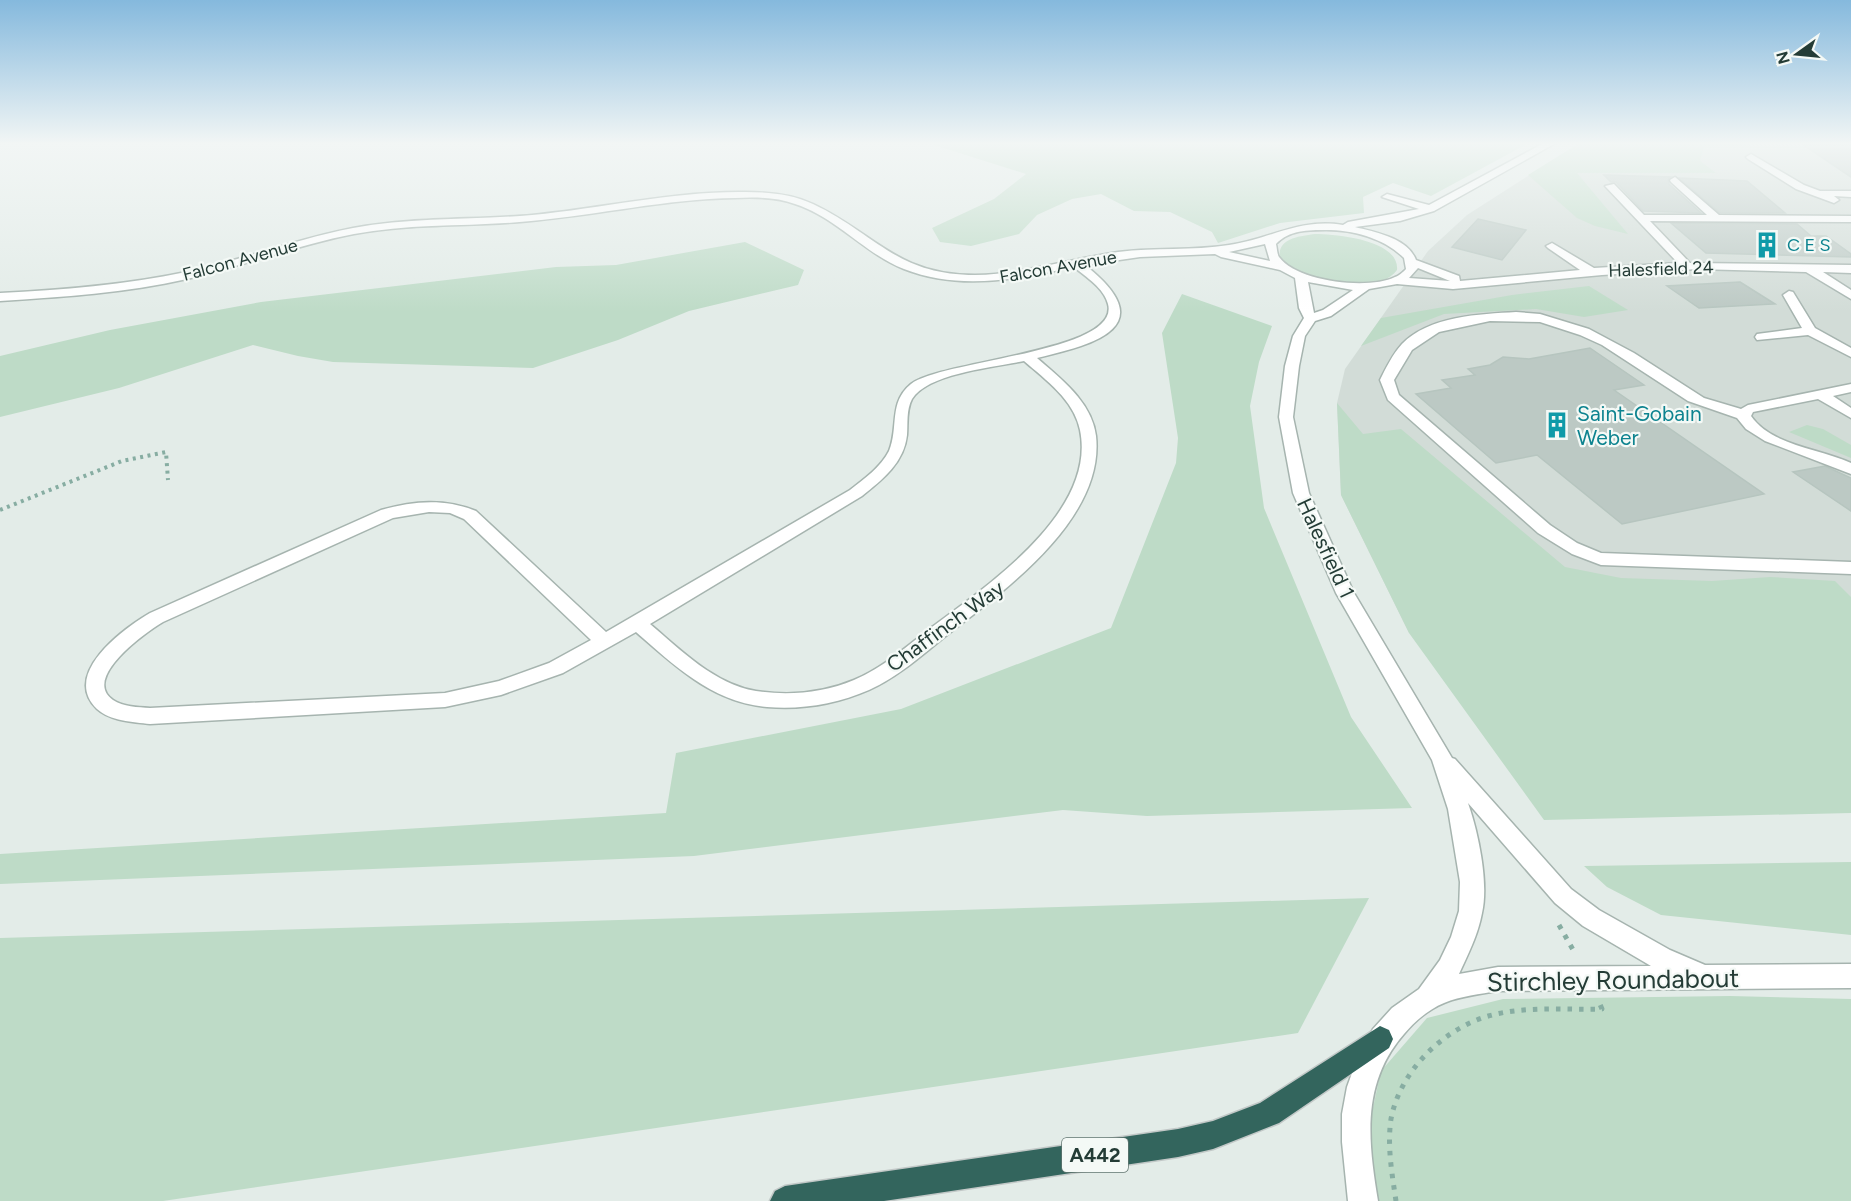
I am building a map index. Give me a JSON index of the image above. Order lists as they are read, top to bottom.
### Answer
{
  "streets": {
    "highway": ["A442"],
    "street": [
      "Falcon Avenue",
      "Halesfield 24",
      "Halesfield 1",
      "Chaffinch Way",
      "Stirchley Roundabout"
    ]
  },
  "crossings": [
    ["Halesfield 1", "Stirchley Roundabout"],
    ["Stirchley Roundabout", "A442"]
  ],
  "places": {
    "building": ["C E S", "Saint-Gobain Weber"]
  },
  "north": "left"
}
